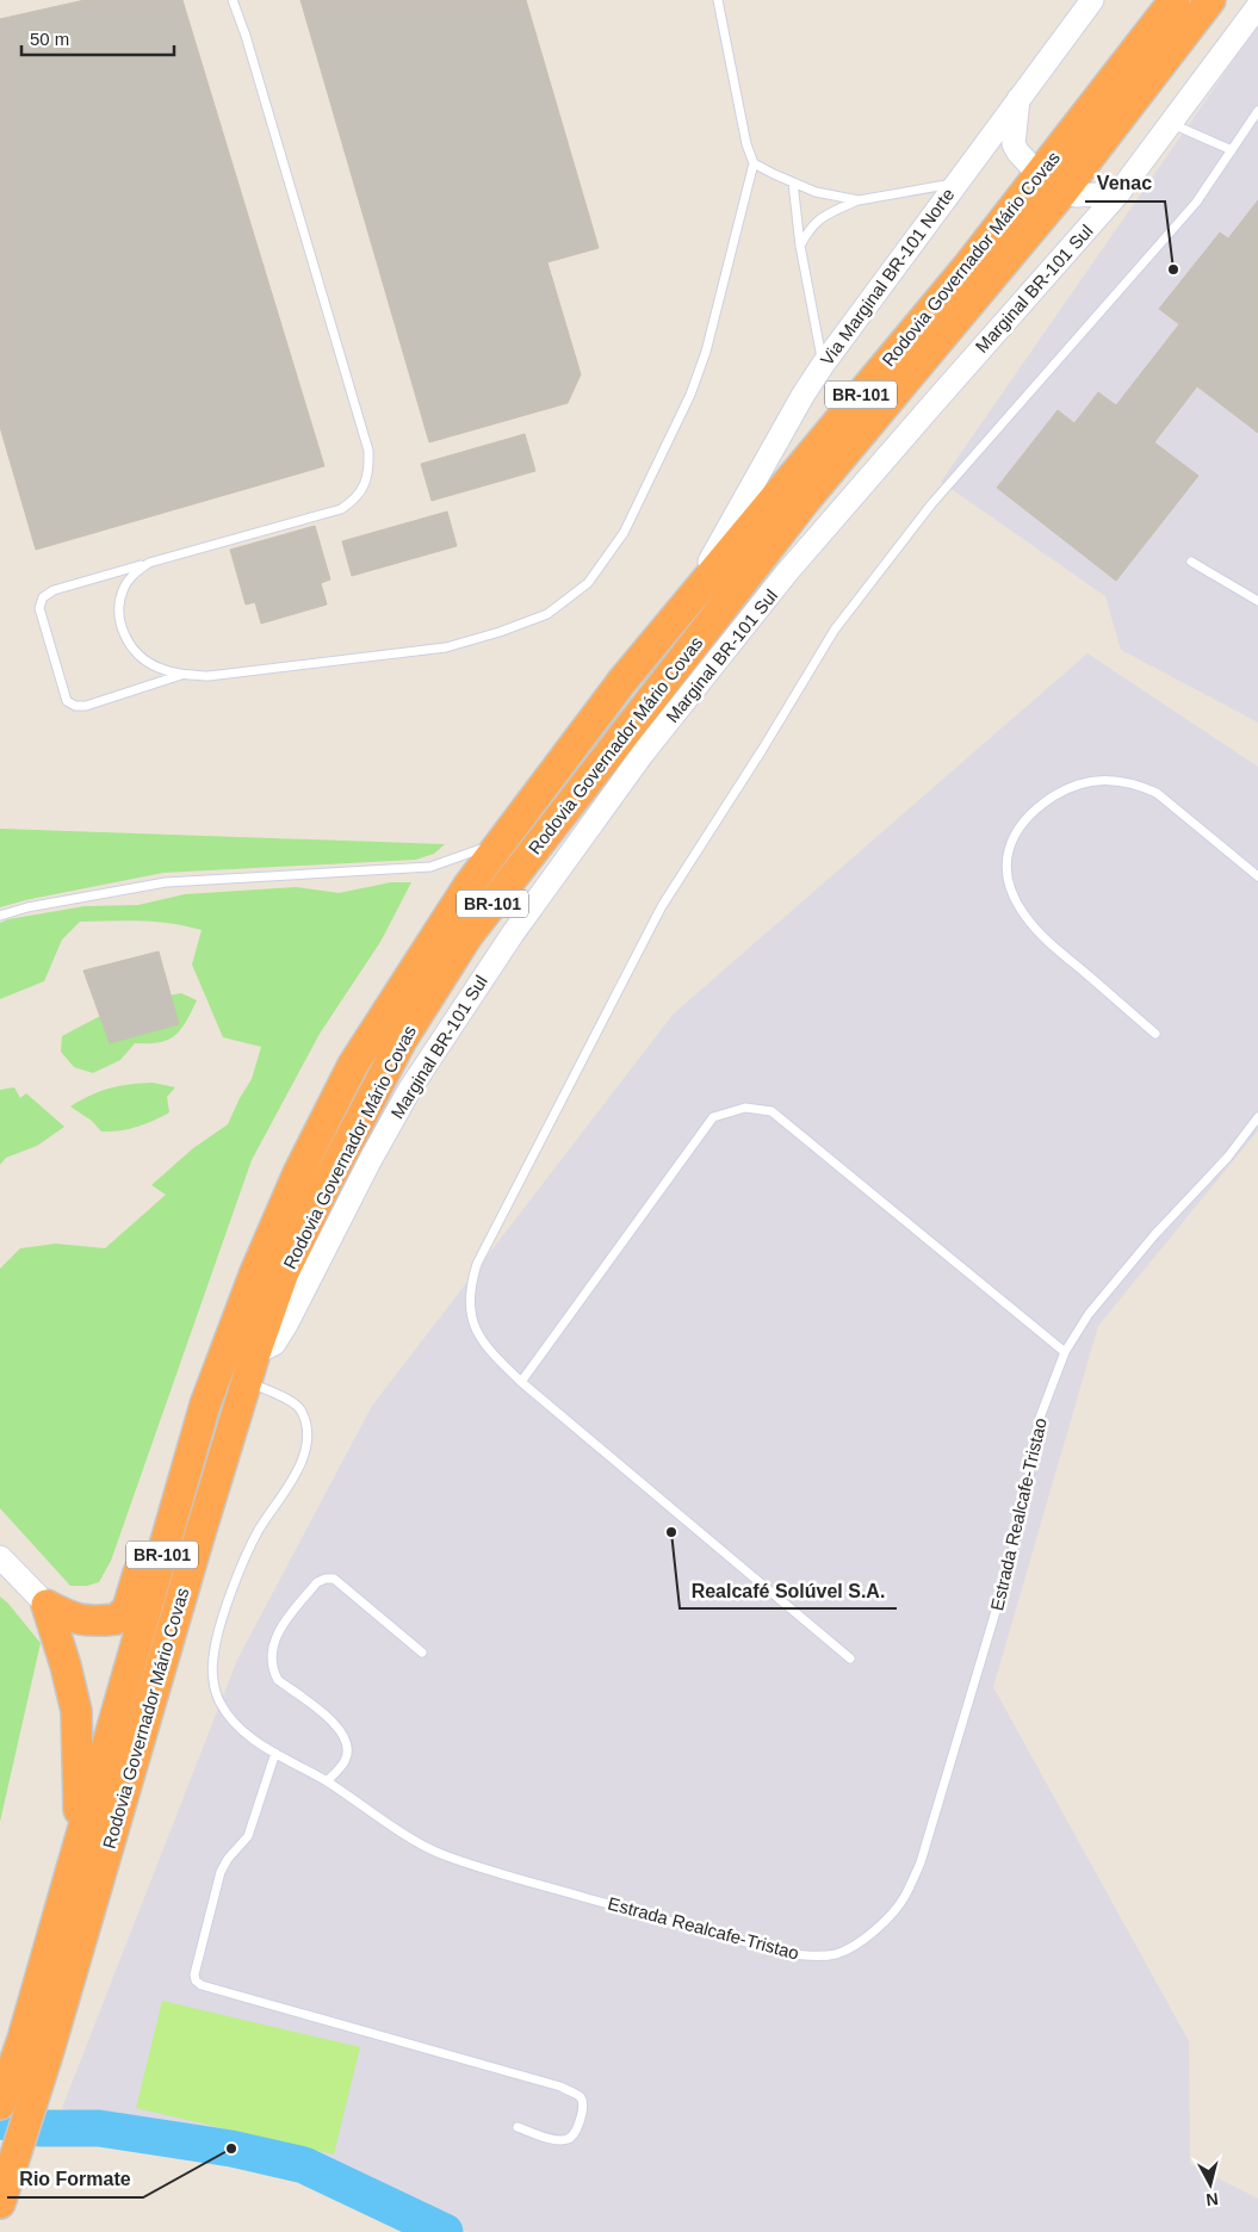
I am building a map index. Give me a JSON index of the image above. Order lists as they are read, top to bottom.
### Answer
{
  "streets": {
    "highway": ["Rodovia Governador Mário Covas", "BR-101"],
    "street": ["Via Marginal BR-101 Norte", "Marginal BR-101 Sul"],
    "lane": ["Estrada Realcafe-Tristao"]
  },
  "crossings": [
    ["Rodovia Governador Mário Covas", "Via Marginal BR-101 Norte"],
    ["Rodovia Governador Mário Covas", "Marginal BR-101 Sul"],
    ["Rodovia Governador Mário Covas", "Estrada Realcafe-Tristao"]
  ],
  "places": ["Venac", "Realcafé Solúvel S.A.", "Rio Formate"],
  "scale_bar": "50 m",
  "north": "bottom"
}
